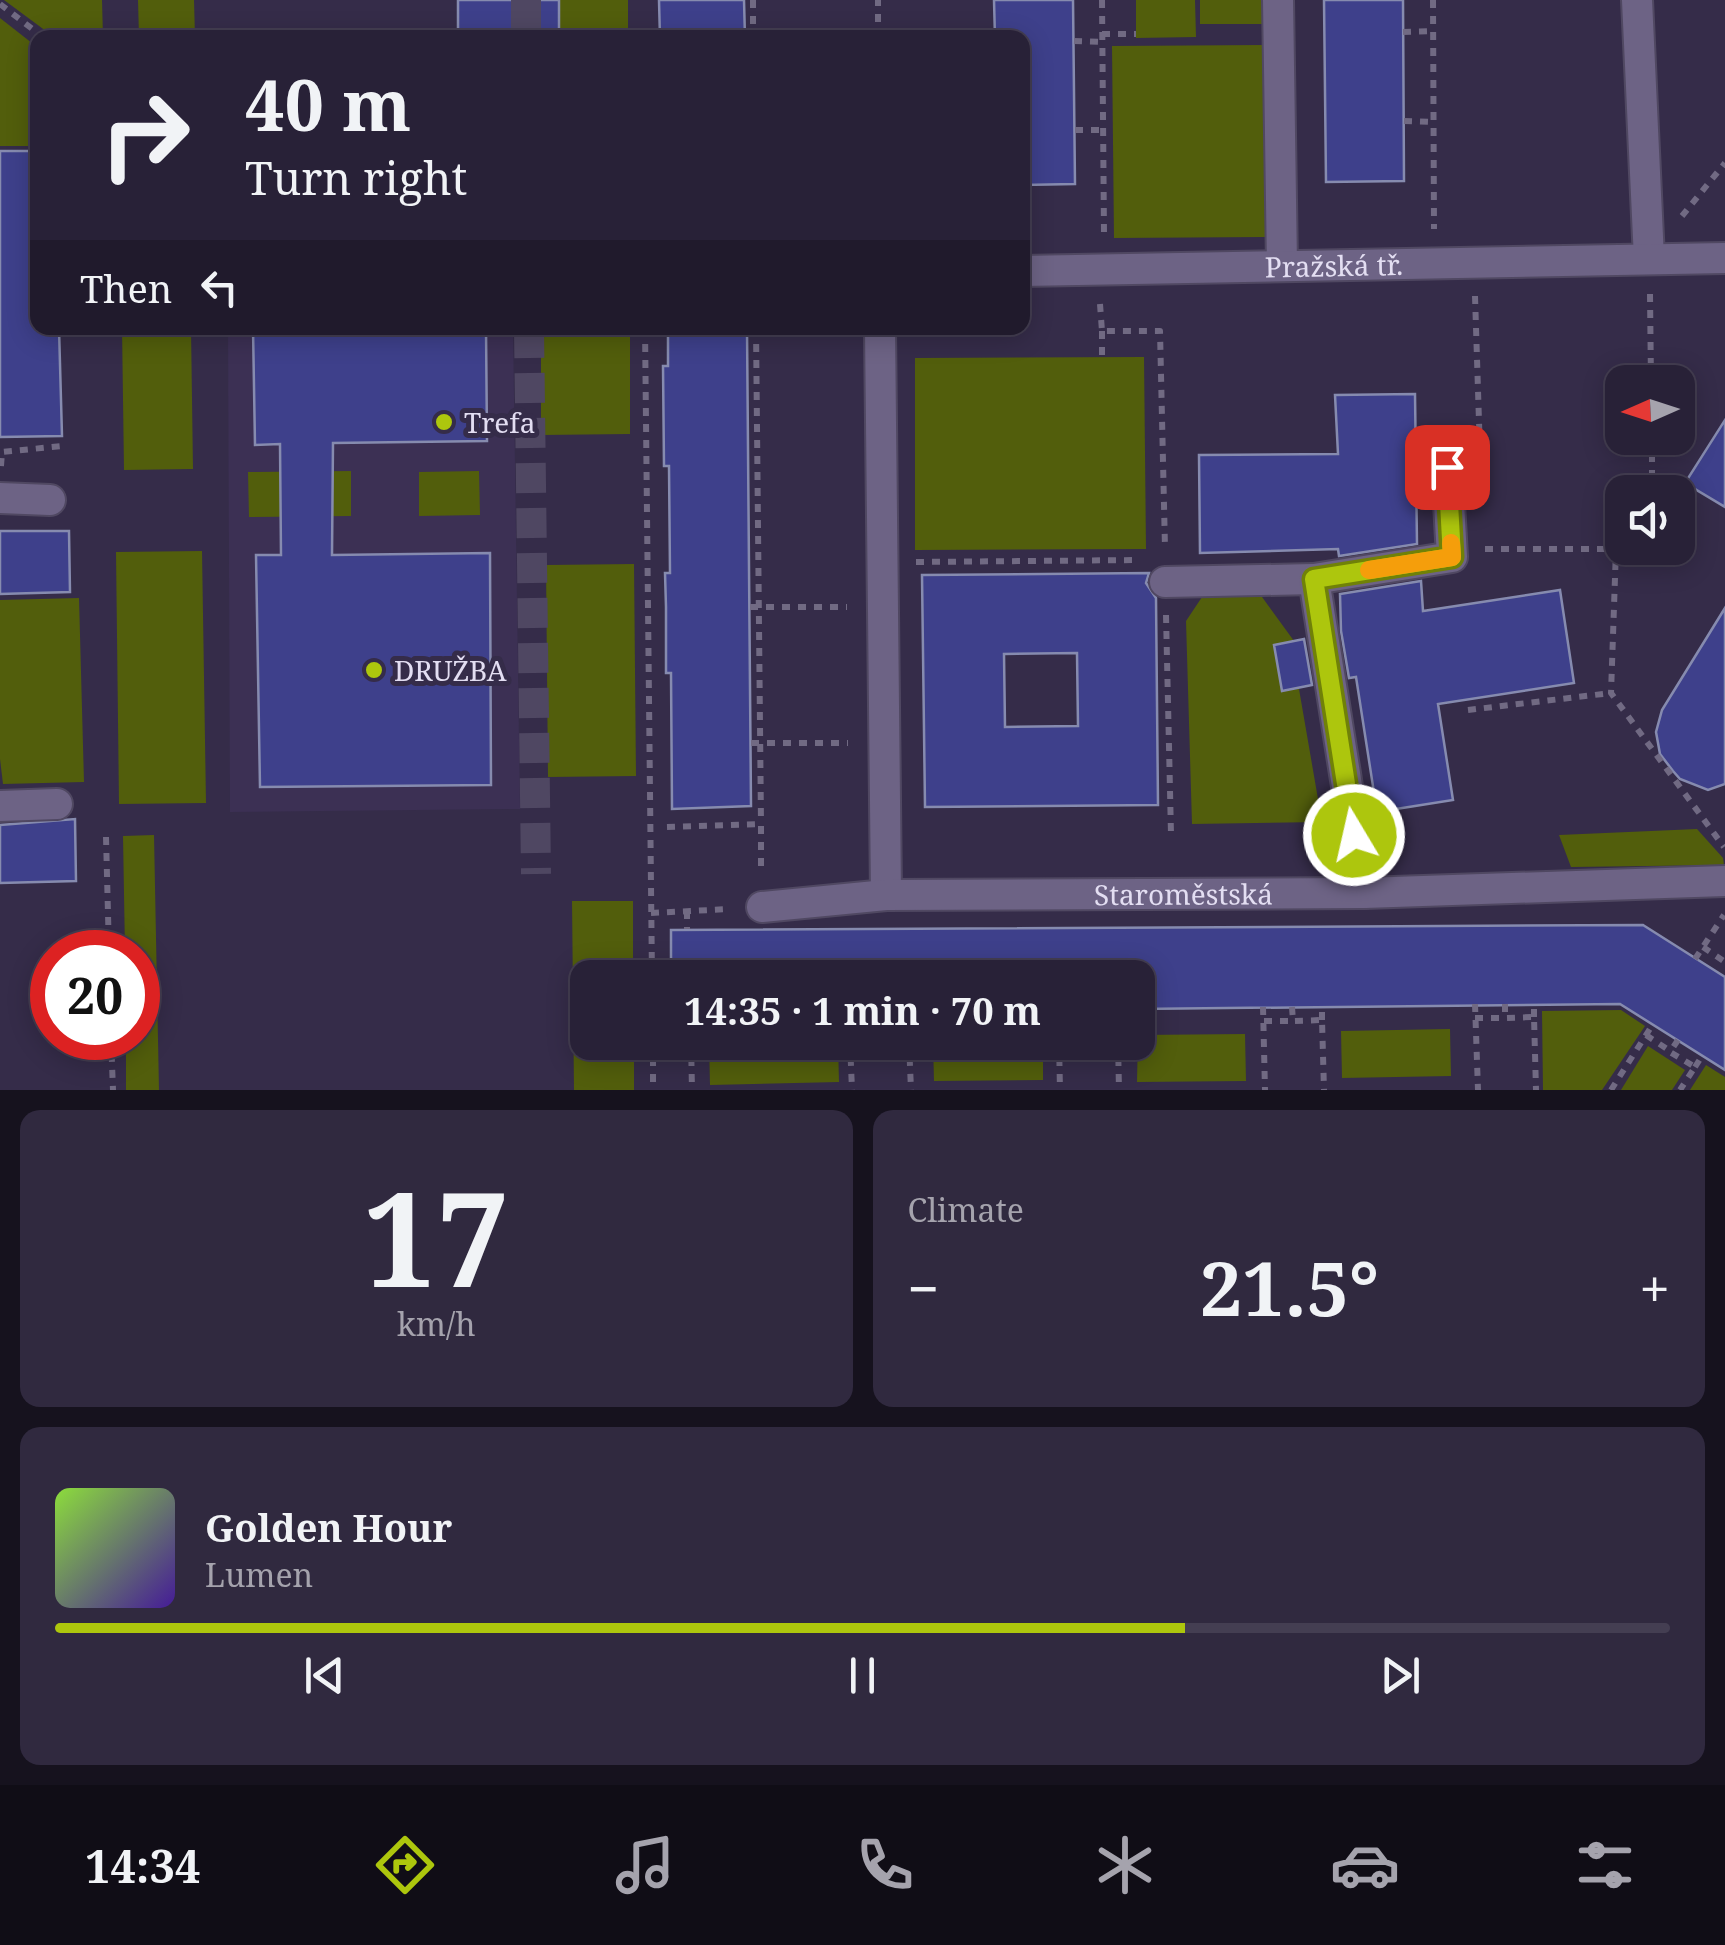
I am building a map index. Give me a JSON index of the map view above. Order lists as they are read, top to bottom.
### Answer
{
  "streets": {
    "street": ["Pražská tř.", "Staroměstská"]
  },
  "places": ["Trefa", "DRUŽBA"],
  "north": "left",
  "page": {
    "turn": ["40 m", "Turn right"],
    "then": "Then",
    "limit": "20",
    "trip": "14:35 · 1 min · 70 m",
    "tile": [
      ["17", "km/h"],
      "Climate"
    ],
    "heat": ["−", "21.5°", "+"],
    "song": ["Golden Hour", "Lumen"],
    "tabs": "14:34"
  }
}
